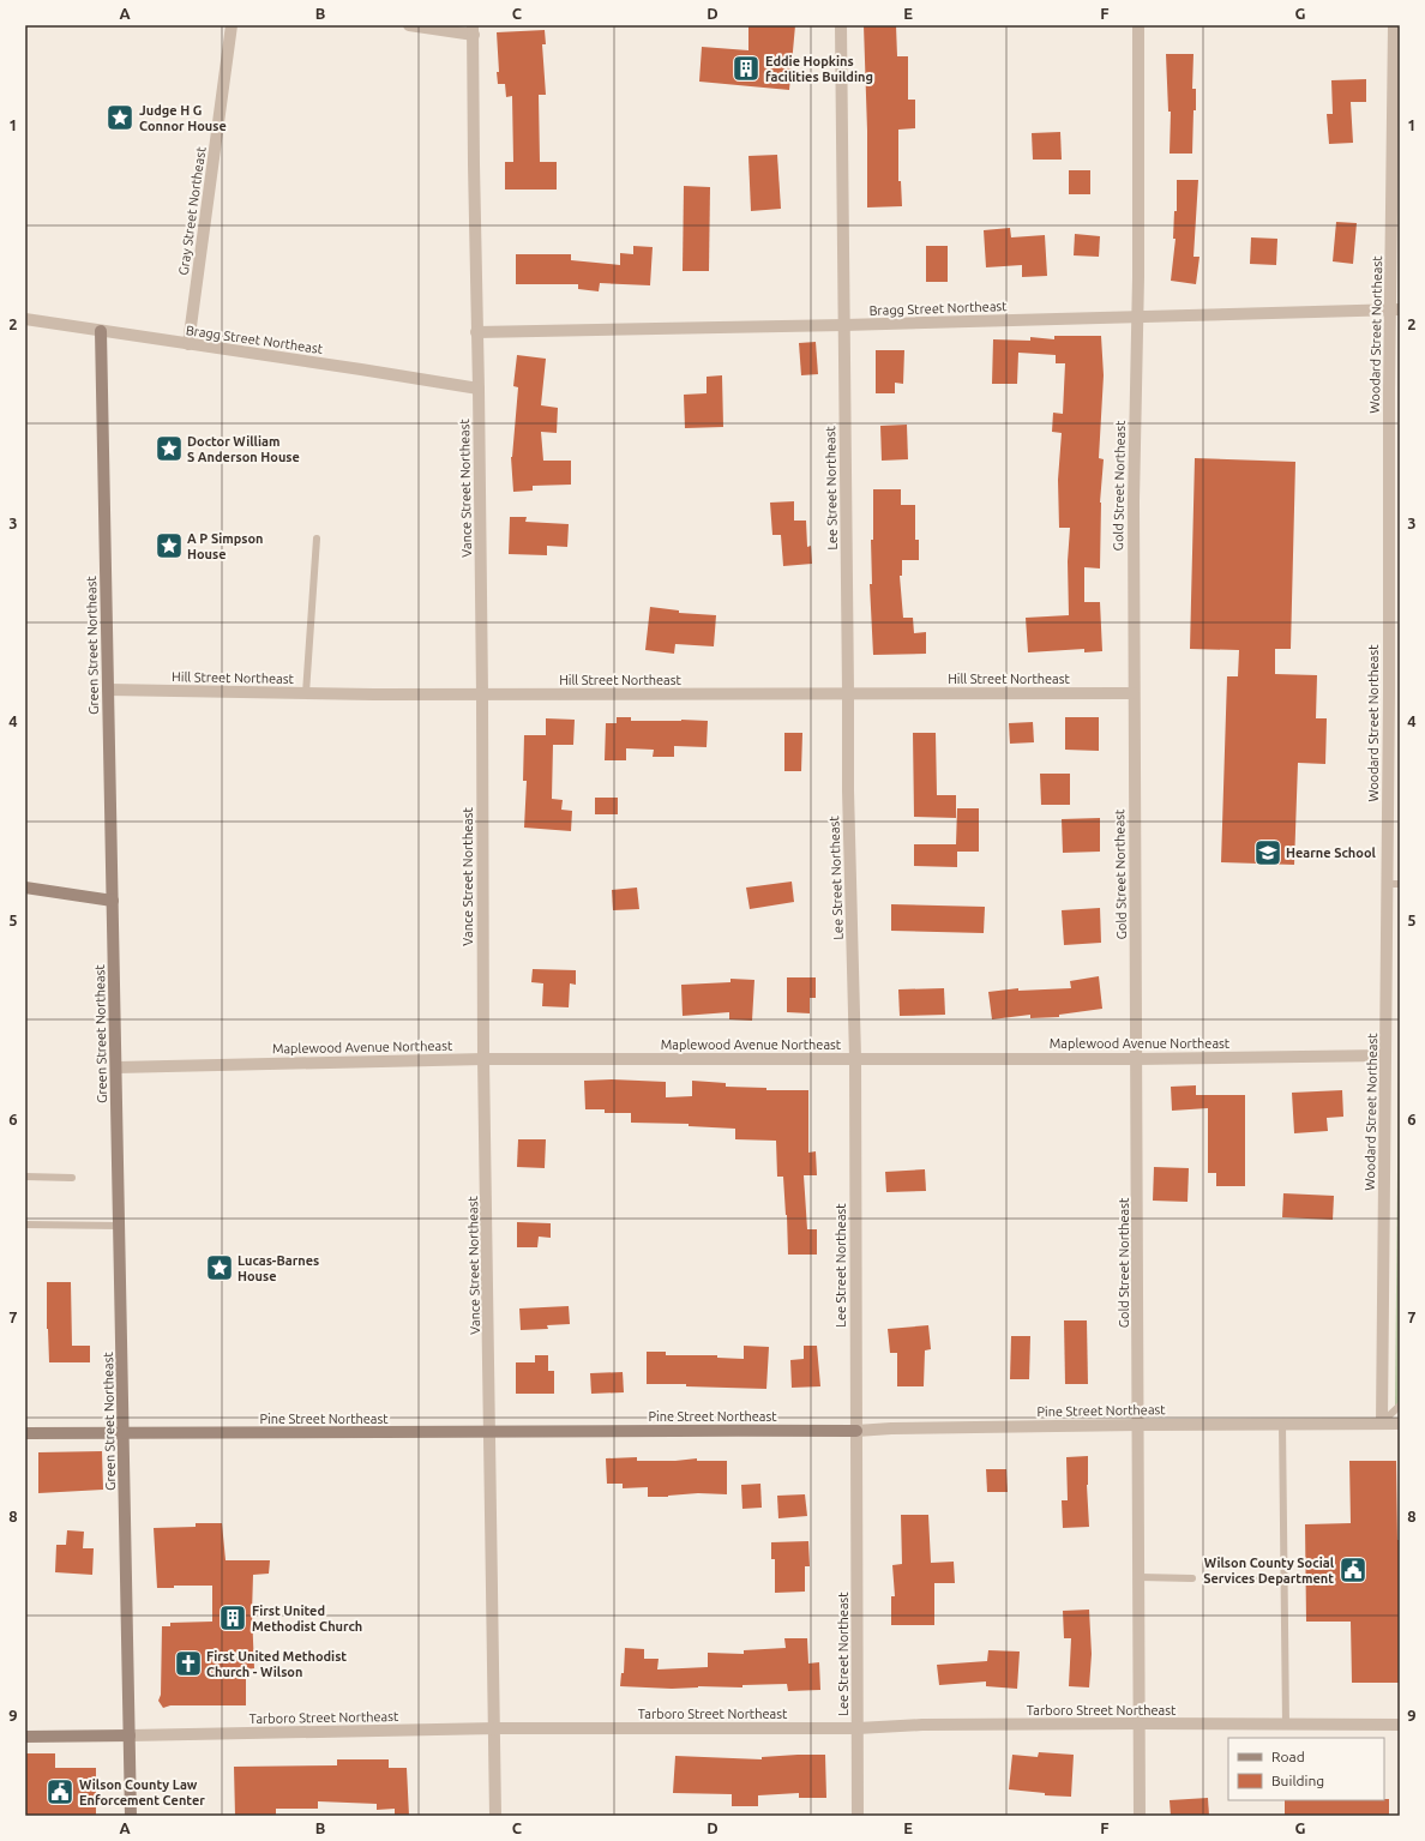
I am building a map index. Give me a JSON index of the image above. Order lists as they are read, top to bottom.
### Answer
{
  "streets": {
    "street": [
      "Gray Street Northeast",
      "Bragg Street Northeast",
      "Woodard Street Northeast",
      "Gold Street Northeast",
      "Vance Street Northeast",
      "Lee Street Northeast",
      "Green Street Northeast",
      "Hill Street Northeast",
      "Maplewood Avenue Northeast",
      "Pine Street Northeast",
      "Tarboro Street Northeast"
    ]
  },
  "crossings": [
    ["Gray Street Northeast", "Bragg Street Northeast"],
    ["Bragg Street Northeast", "Woodard Street Northeast"],
    ["Bragg Street Northeast", "Gold Street Northeast"],
    ["Bragg Street Northeast", "Vance Street Northeast"],
    ["Bragg Street Northeast", "Lee Street Northeast"],
    ["Bragg Street Northeast", "Green Street Northeast"],
    ["Woodard Street Northeast", "Maplewood Avenue Northeast"],
    ["Woodard Street Northeast", "Pine Street Northeast"],
    ["Gold Street Northeast", "Hill Street Northeast"],
    ["Gold Street Northeast", "Maplewood Avenue Northeast"],
    ["Gold Street Northeast", "Pine Street Northeast"],
    ["Gold Street Northeast", "Tarboro Street Northeast"],
    ["Vance Street Northeast", "Hill Street Northeast"],
    ["Vance Street Northeast", "Maplewood Avenue Northeast"],
    ["Vance Street Northeast", "Pine Street Northeast"],
    ["Vance Street Northeast", "Tarboro Street Northeast"],
    ["Lee Street Northeast", "Hill Street Northeast"],
    ["Lee Street Northeast", "Maplewood Avenue Northeast"],
    ["Lee Street Northeast", "Pine Street Northeast"],
    ["Lee Street Northeast", "Tarboro Street Northeast"],
    ["Green Street Northeast", "Hill Street Northeast"],
    ["Green Street Northeast", "Maplewood Avenue Northeast"],
    ["Green Street Northeast", "Pine Street Northeast"],
    ["Green Street Northeast", "Tarboro Street Northeast"]
  ],
  "places": {
    "building": ["Eddie Hopkins facilities Building", "First United Methodist Church"],
    "place": [
      "Judge H G Connor House",
      "Doctor William S Anderson House",
      "A P Simpson House",
      "Lucas-Barnes House"
    ],
    "school or university": ["Hearne School"],
    "public building": ["Wilson County Social Services Department", "Wilson County Law Enforcement Center"],
    "church": ["First United Methodist Church - Wilson"]
  },
  "legend": ["Road", "Building"],
  "grid": {
    "columns": [
      "A",
      "B",
      "C",
      "D",
      "E",
      "F",
      "G"
    ],
    "rows": [
      "1",
      "2",
      "3",
      "4",
      "5",
      "6",
      "7",
      "8",
      "9"
    ]
  }
}
